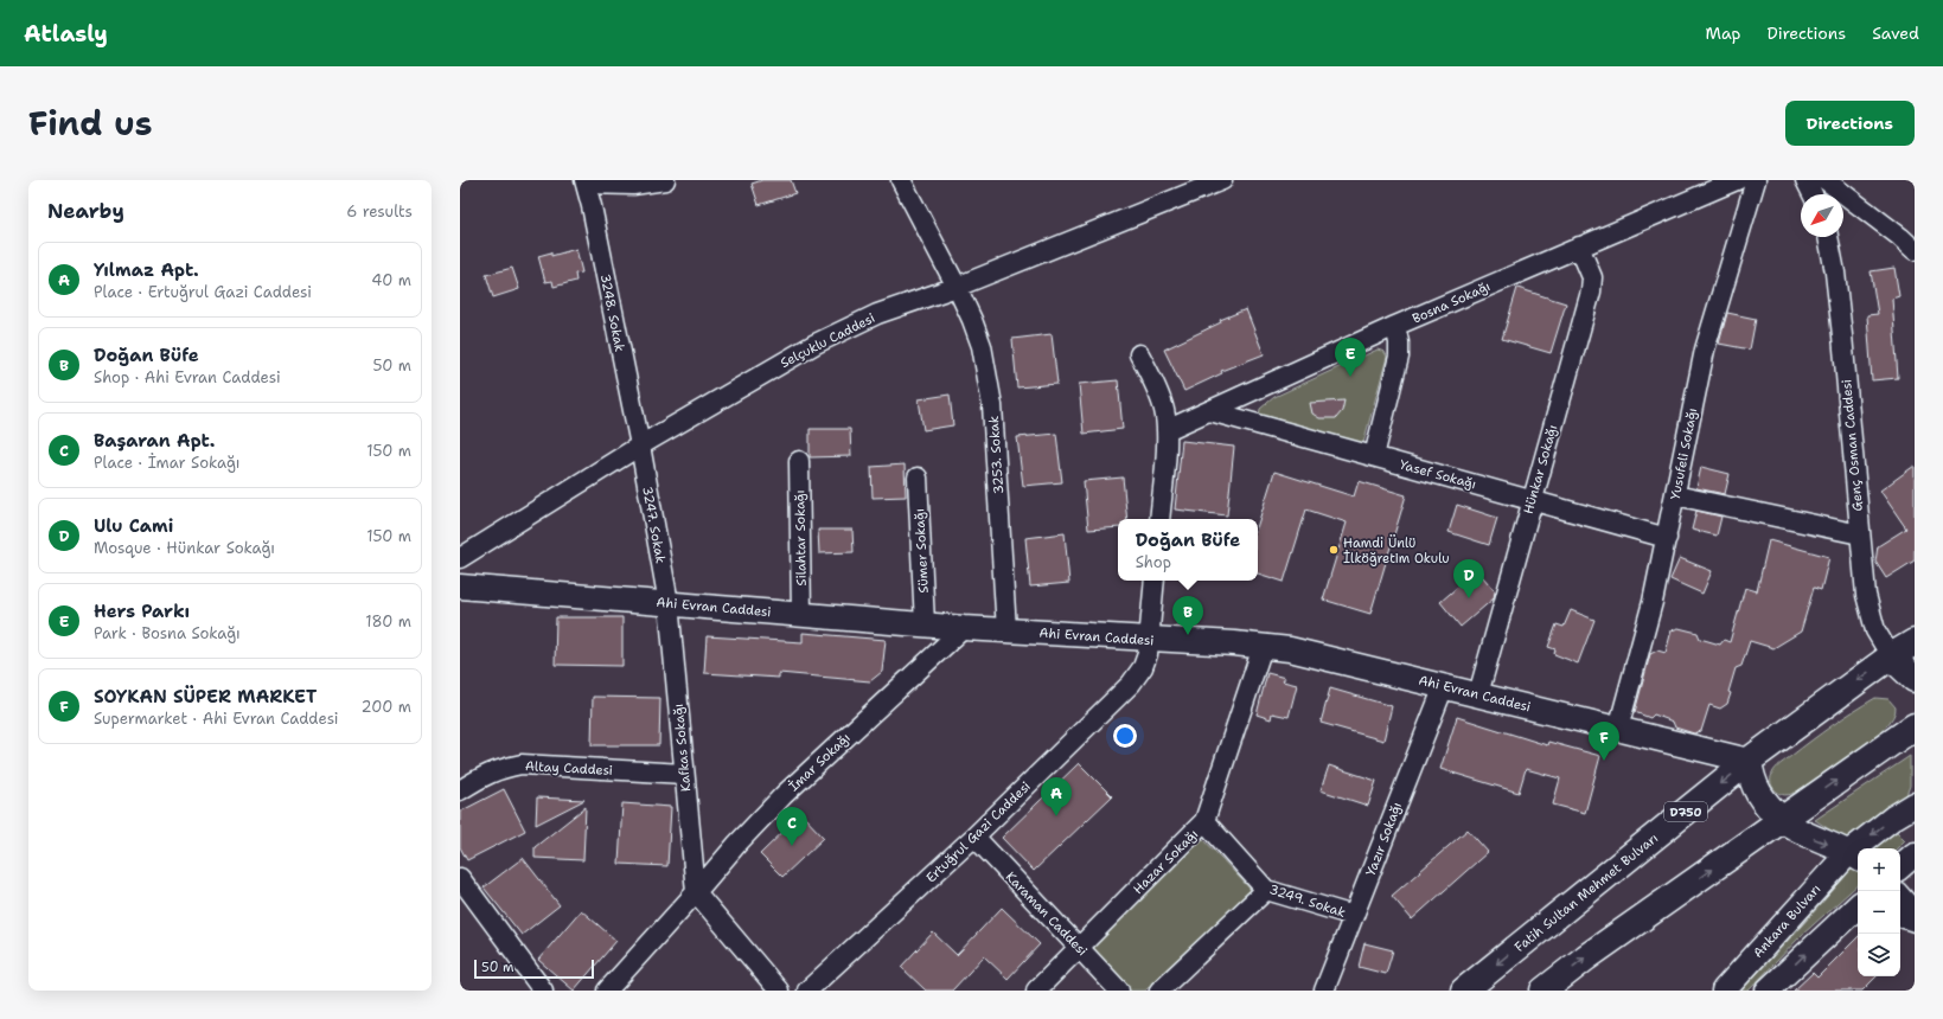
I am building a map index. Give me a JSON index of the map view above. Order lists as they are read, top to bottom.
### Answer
{
  "streets": {
    "highway": ["D750", "Fatih Sultan Mehmet Bulvarı"],
    "main road": ["Ahi Evran Caddesi", "Ankara Bulvarı"],
    "street": [
      "Bosna Sokağı",
      "3248. Sokak",
      "Selçuklu Caddesi",
      "Genç Osman Caddesi",
      "Yusufeli Sokağı",
      "3253. Sokak",
      "Hünkar Sokağı",
      "Yasef Sokağı",
      "3247. Sokak",
      "Silahtar Sokağı",
      "Sümer Sokağı",
      "Kafkas Sokağı",
      "İmar Sokağı",
      "Altay Caddesi",
      "Ertuğrul Gazi Caddesi",
      "Yazır Sokağı",
      "Hazar Sokağı",
      "3249. Sokak",
      "Karaman Caddesi"
    ]
  },
  "crossings": [
    ["Bosna Sokağı", "Hünkar Sokağı"],
    ["Bosna Sokağı", "Yasef Sokağı"],
    ["3248. Sokak", "Selçuklu Caddesi"],
    ["3248. Sokak", "3247. Sokak"],
    ["Selçuklu Caddesi", "3253. Sokak"],
    ["Selçuklu Caddesi", "3247. Sokak"],
    ["Genç Osman Caddesi", "Fatih Sultan Mehmet Bulvarı"],
    ["Yusufeli Sokağı", "Yasef Sokağı"],
    ["Yusufeli Sokağı", "Ahi Evran Caddesi"],
    ["3253. Sokak", "Ahi Evran Caddesi"],
    ["Hünkar Sokağı", "Yasef Sokağı"],
    ["Hünkar Sokağı", "Ahi Evran Caddesi"],
    ["3247. Sokak", "Ahi Evran Caddesi"],
    ["3247. Sokak", "Kafkas Sokağı"],
    ["Silahtar Sokağı", "Ahi Evran Caddesi"],
    ["Sümer Sokağı", "Ahi Evran Caddesi"],
    ["Ahi Evran Caddesi", "Kafkas Sokağı"],
    ["Ahi Evran Caddesi", "İmar Sokağı"],
    ["Ahi Evran Caddesi", "Ertuğrul Gazi Caddesi"],
    ["Ahi Evran Caddesi", "Yazır Sokağı"],
    ["Ahi Evran Caddesi", "Hazar Sokağı"],
    ["Ahi Evran Caddesi", "Fatih Sultan Mehmet Bulvarı"],
    ["Kafkas Sokağı", "İmar Sokağı"],
    ["Kafkas Sokağı", "Altay Caddesi"],
    ["Ertuğrul Gazi Caddesi", "Karaman Caddesi"],
    ["Yazır Sokağı", "3249. Sokak"],
    ["Hazar Sokağı", "3249. Sokak"],
    ["Hazar Sokağı", "Karaman Caddesi"]
  ],
  "places": ["Hamdi Ünlü İlköğretim Okulu"],
  "scale_bar": "50 m",
  "north": "bottom left",
  "page": {
    "header": "Atlasly",
    "nav": ["Map", "Directions", "Saved"],
    "title": "Find us",
    "buttons": "Directions",
    "heading": ["Nearby", "6 results"],
    "list": [
      {
        "mark": "A",
        "name": "Yılmaz Apt.",
        "note": "Place · Ertuğrul Gazi Caddesi",
        "value": "40 m"
      },
      {
        "mark": "B",
        "name": "Doğan Büfe",
        "note": "Shop · Ahi Evran Caddesi",
        "value": "50 m"
      },
      {
        "mark": "C",
        "name": "Başaran Apt.",
        "note": "Place · İmar Sokağı",
        "value": "150 m"
      },
      {
        "mark": "D",
        "name": "Ulu Cami",
        "note": "Mosque · Hünkar Sokağı",
        "value": "150 m"
      },
      {
        "mark": "E",
        "name": "Hers Parkı",
        "note": "Park · Bosna Sokağı",
        "value": "180 m"
      },
      {
        "mark": "F",
        "name": "SOYKAN SÜPER MARKET",
        "note": "Supermarket · Ahi Evran Caddesi",
        "value": "200 m"
      }
    ],
    "pins": [
      "E",
      "D",
      "B",
      "F",
      "A",
      "C"
    ],
    "popup": ["Doğan Büfe", "Shop"],
    "map_buttons": ["+", "−"],
    "scale": "50 m"
  }
}
